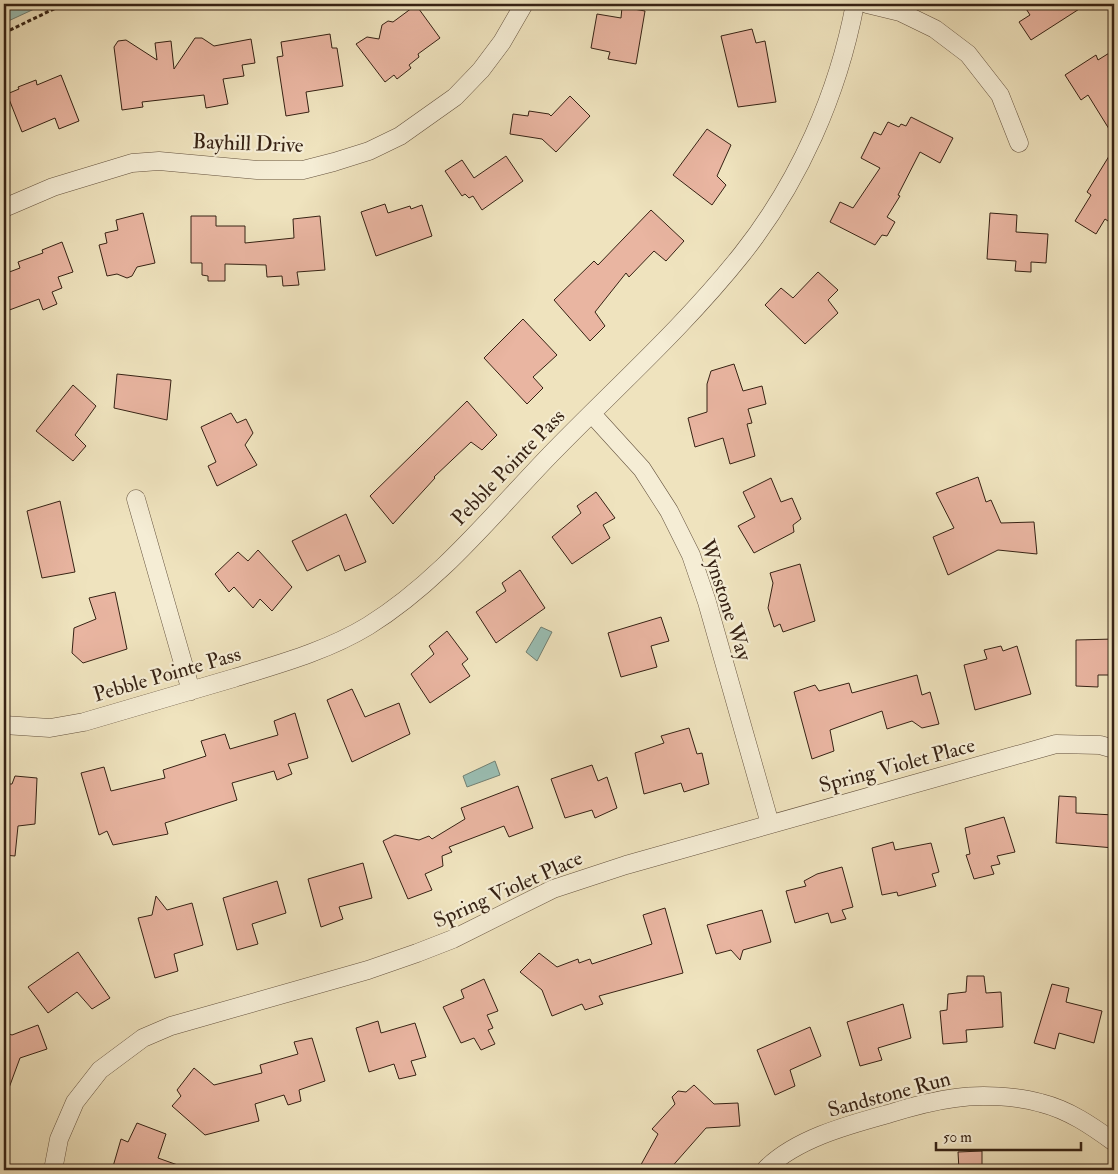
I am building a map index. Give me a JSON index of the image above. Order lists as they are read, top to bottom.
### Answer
{
  "streets": {
    "street": [
      "Bayhill Drive",
      "Pebble Pointe Pass",
      "Wynstone Way",
      "Spring Violet Place",
      "Sandstone Run"
    ]
  },
  "crossings": [
    ["Pebble Pointe Pass", "Wynstone Way"],
    ["Wynstone Way", "Spring Violet Place"]
  ],
  "scale_bar": "50 m"
}
